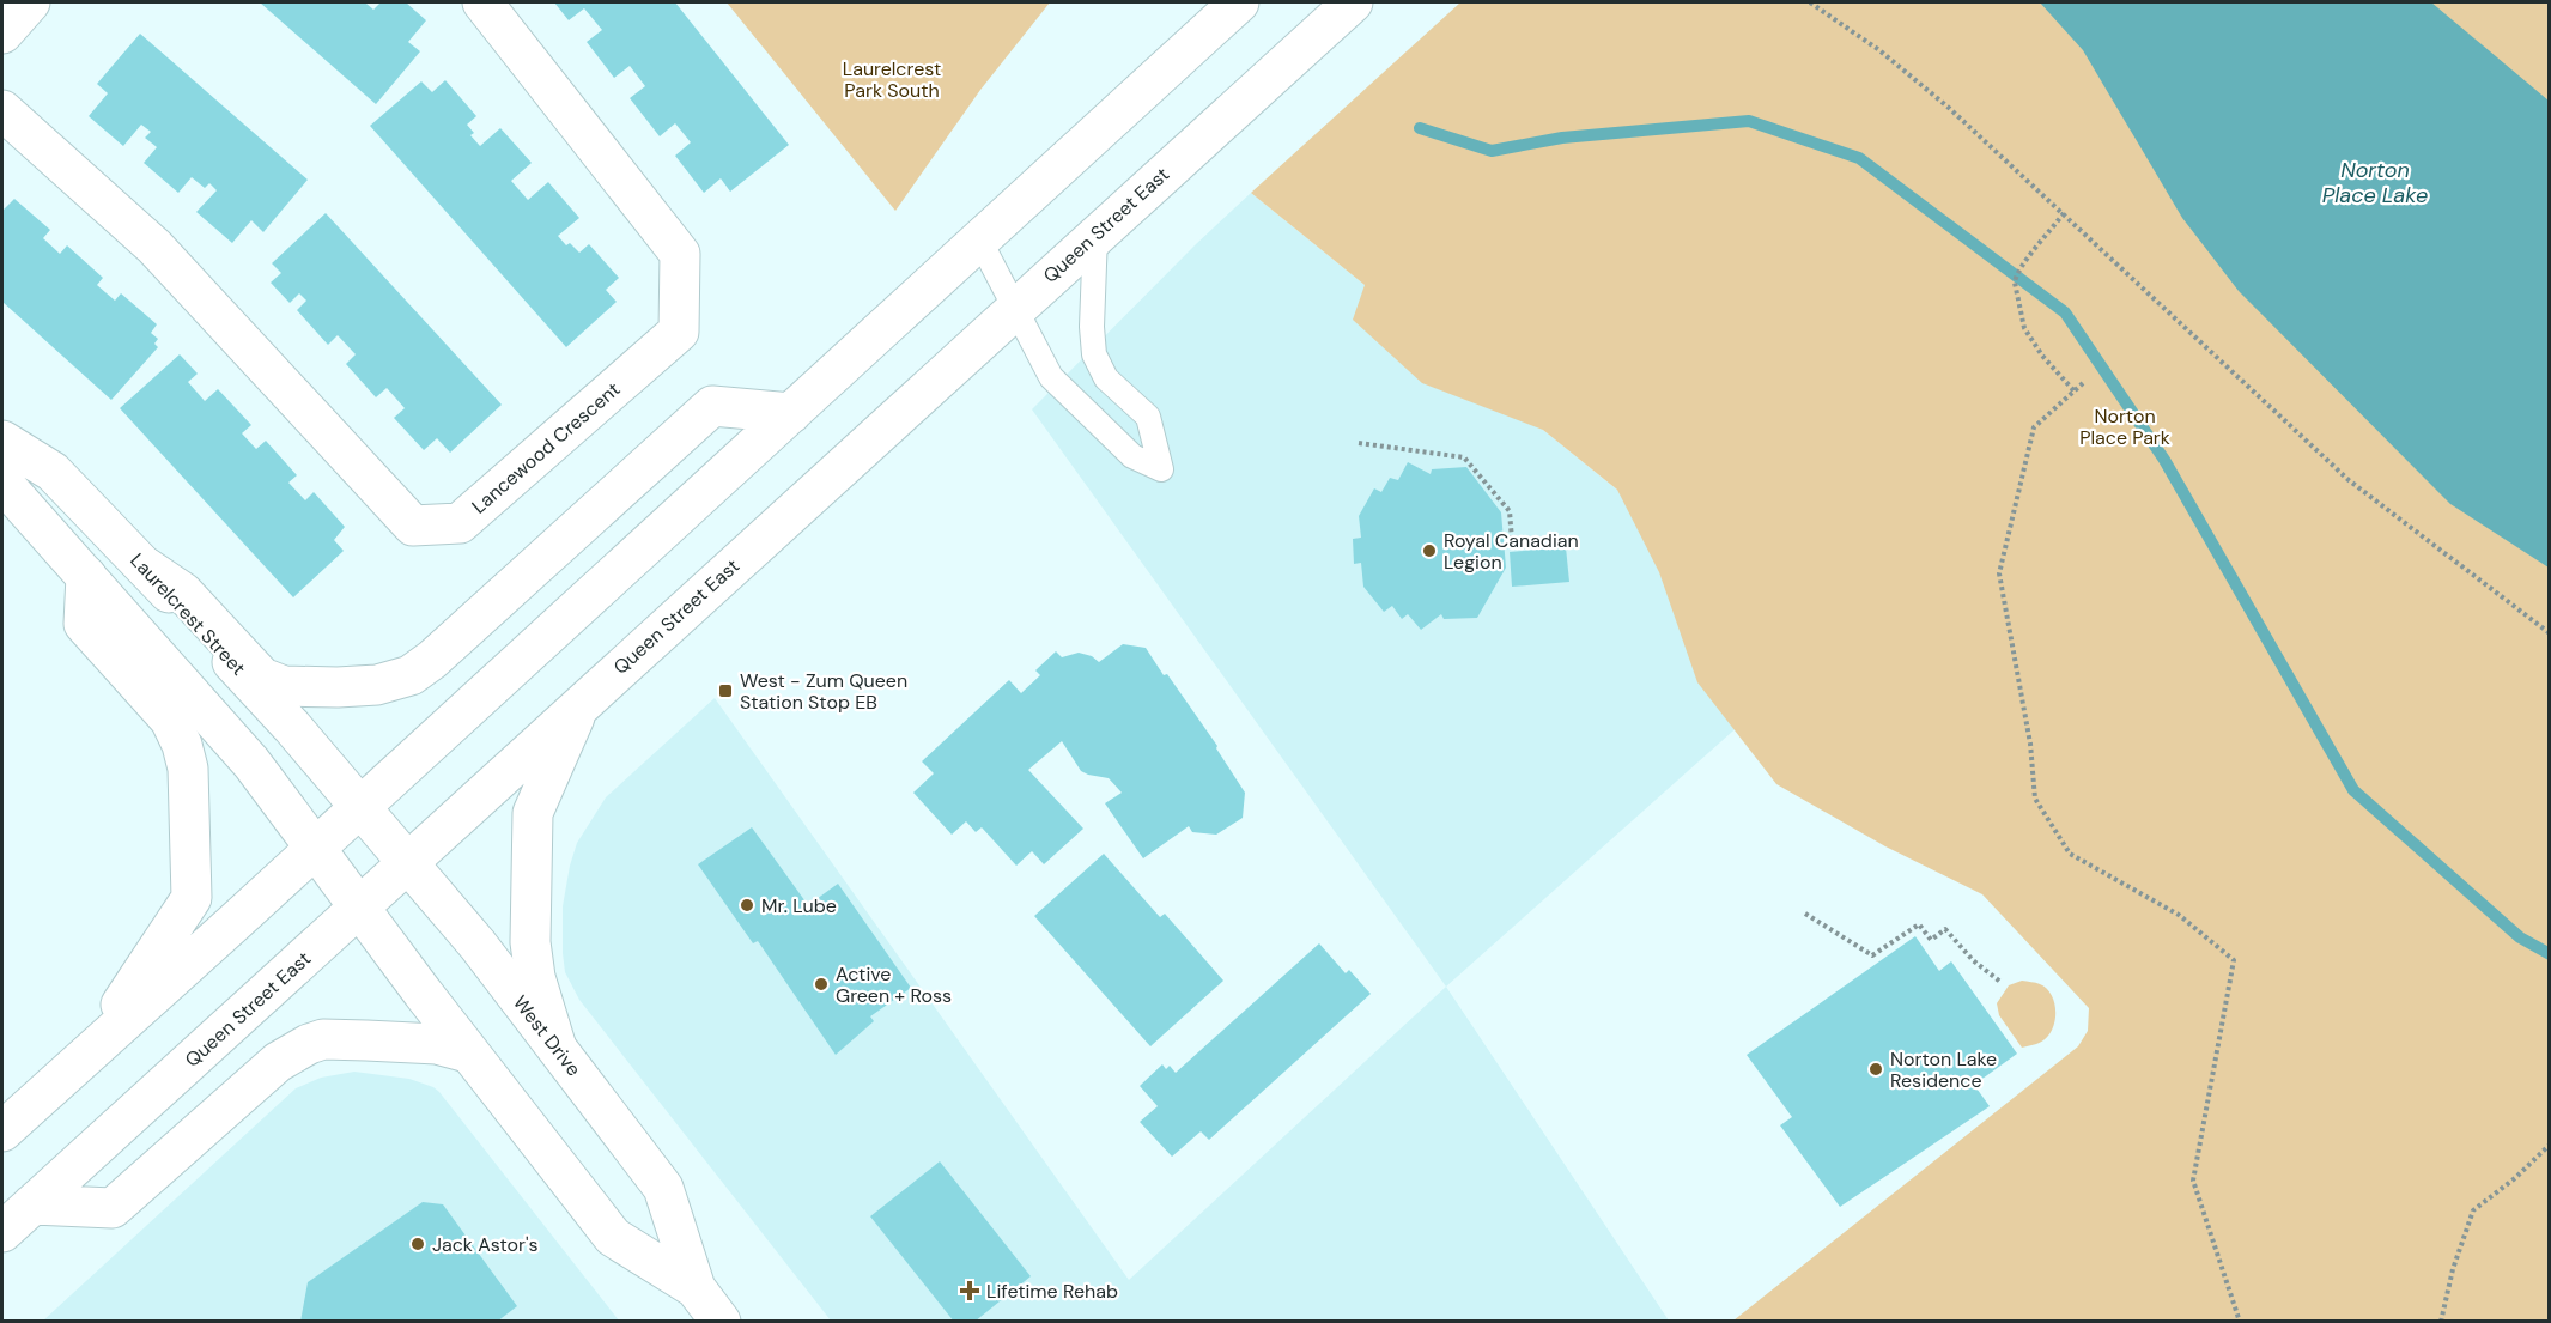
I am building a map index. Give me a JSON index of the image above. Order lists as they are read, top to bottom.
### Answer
{
  "streets": {
    "main road": [
      "Queen Street East",
      "Lancewood Crescent",
      "Laurelcrest Street",
      "West Drive"
    ]
  },
  "crossings": [
    ["Queen Street East", "West Drive"],
    ["Laurelcrest Street", "West Drive"]
  ],
  "water": ["Norton Place Lake"],
  "parks": ["Laurelcrest Park South", "Norton Place Park"],
  "places": {
    "other": [
      "Royal Canadian Legion",
      "Mr. Lube",
      "Active Green + Ross",
      "Norton Lake Residence",
      "Jack Astor's"
    ],
    "transit": ["West - Zum Queen Station Stop EB"],
    "health": ["Lifetime Rehab"]
  }
}
